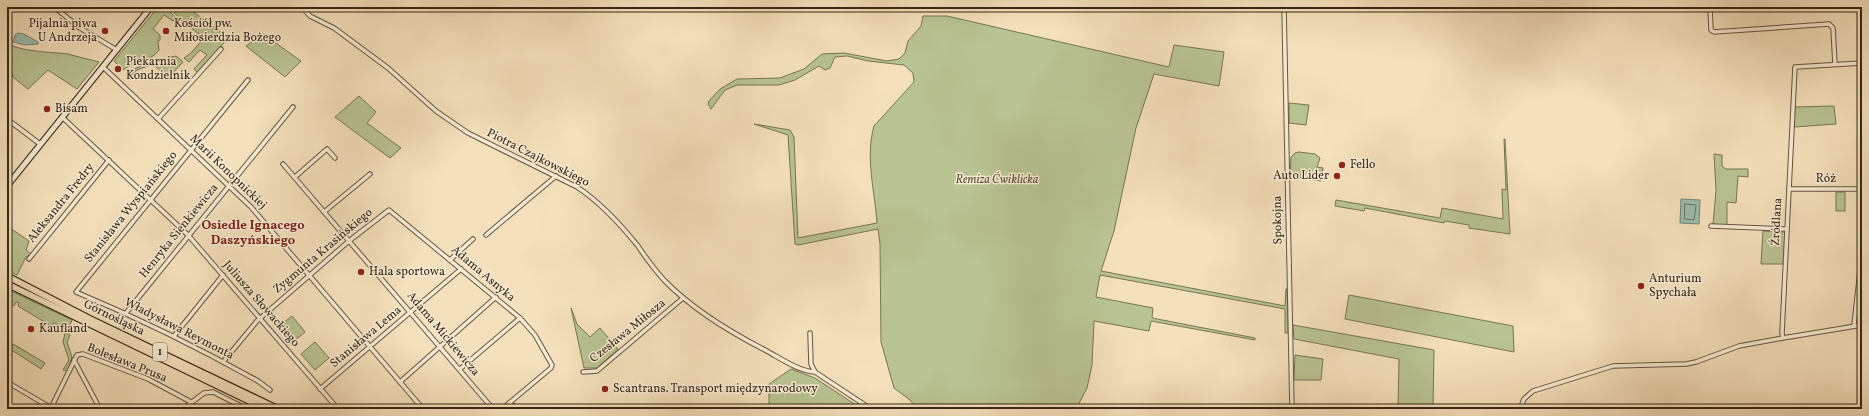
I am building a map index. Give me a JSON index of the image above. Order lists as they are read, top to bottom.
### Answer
{
  "streets": {
    "main road": ["Górnośląska", "1"],
    "street": [
      "Piotra Czajkowskiego",
      "Marii Konopnickiej",
      "Róż",
      "Aleksandra Fredry",
      "Stanisława Wyspiańskiego",
      "Spokojna",
      "Źródlana",
      "Henryka Sienkiewicza",
      "Zygmunta Krasińskiego",
      "Adama Asnyka",
      "Juliusza Słowackiego",
      "Władysława Reymonta",
      "Czesława Miłosza",
      "Adama Mickiewicza",
      "Stanisława Lema",
      "Bolesława Prusa"
    ]
  },
  "crossings": [
    ["Piotra Czajkowskiego", "Czesława Miłosza"],
    ["Marii Konopnickiej", "Stanisława Wyspiańskiego"],
    ["Marii Konopnickiej", "Henryka Sienkiewicza"],
    ["Marii Konopnickiej", "Zygmunta Krasińskiego"],
    ["Marii Konopnickiej", "Stanisława Lema"],
    ["Róż", "Źródlana"],
    ["Aleksandra Fredry", "Juliusza Słowackiego"],
    ["Stanisława Wyspiańskiego", "Juliusza Słowackiego"],
    ["Stanisława Wyspiańskiego", "Władysława Reymonta"],
    ["Henryka Sienkiewicza", "Juliusza Słowackiego"],
    ["Henryka Sienkiewicza", "Władysława Reymonta"],
    ["Zygmunta Krasińskiego", "Adama Asnyka"],
    ["Zygmunta Krasińskiego", "Juliusza Słowackiego"],
    ["Zygmunta Krasińskiego", "Władysława Reymonta"],
    ["Zygmunta Krasińskiego", "Adama Mickiewicza"],
    ["Adama Asnyka", "Stanisława Lema"],
    ["Juliusza Słowackiego", "Stanisława Lema"],
    ["Adama Mickiewicza", "Stanisława Lema"]
  ],
  "districts": ["Osiedle Ignacego Daszyńskiego"],
  "parks": ["Remiza Ćwiklicka"],
  "places": [
    "Pijalnia piwa U Andrzeja",
    "Kościół pw. Miłosierdzia Bożego",
    "Piekarnia Kondzielnik",
    "Bisam",
    "Fello",
    "Auto Lider",
    "Hala sportowa",
    "Anturium Spychała",
    "Kaufland",
    "Scantrans. Transport międzynarodowy"
  ]
}
